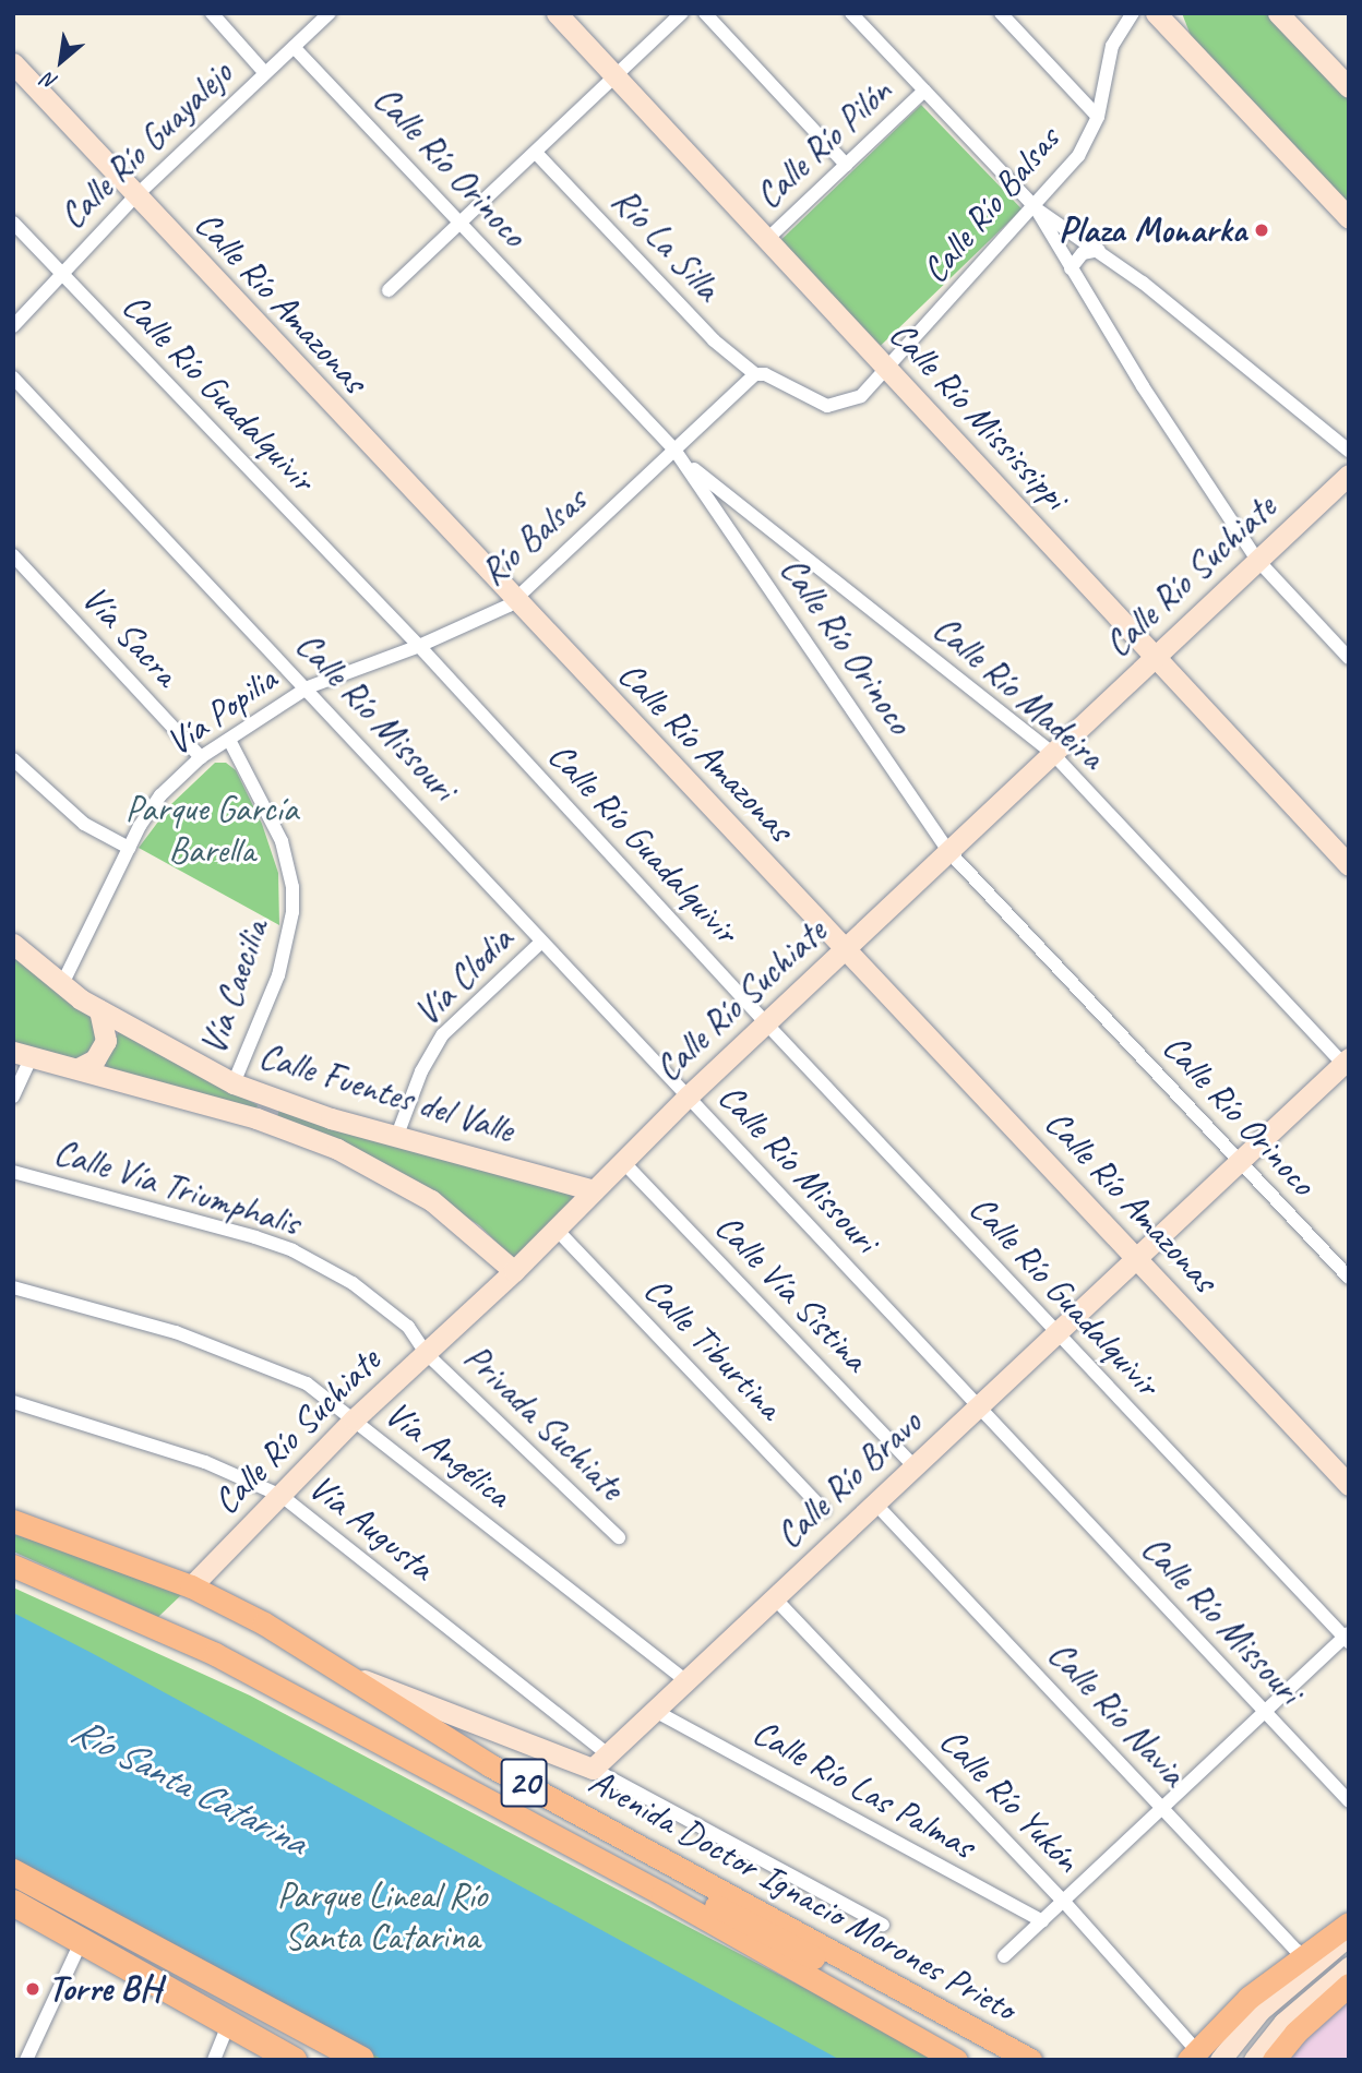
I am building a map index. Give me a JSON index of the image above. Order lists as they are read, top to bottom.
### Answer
{
  "streets": {
    "main road": ["20", "Avenida Doctor Ignacio Morones Prieto"],
    "street": [
      "Calle Río Pilón",
      "Calle Río Guayalejo",
      "Calle Río Orinoco",
      "Calle Río Balsas",
      "Río La Silla",
      "Calle Río Amazonas",
      "Calle Río Guadalquivir",
      "Calle Río Mississippi",
      "Río Balsas",
      "Calle Río Suchiate",
      "Vía Sacra",
      "Calle Río Madeira",
      "Vía Popilia",
      "Calle Río Missouri",
      "Vía Clodia",
      "Vía Caecilia",
      "Calle Fuentes del Valle",
      "Calle Vía Triumphalis",
      "Calle Vía Sistina",
      "Calle Tiburtina",
      "Privada Suchiate",
      "Vía Angélica",
      "Calle Río Bravo",
      "Vía Augusta",
      "Calle Río Navia",
      "Calle Río Las Palmas",
      "Calle Río Yukón"
    ]
  },
  "crossings": [
    ["Calle Río Pilón", "Calle Río Mississippi"],
    ["Calle Río Guayalejo", "Calle Río Orinoco"],
    ["Calle Río Guayalejo", "Calle Río Amazonas"],
    ["Calle Río Guayalejo", "Calle Río Guadalquivir"],
    ["Calle Río Orinoco", "Río Balsas"],
    ["Calle Río Orinoco", "Calle Río Suchiate"],
    ["Calle Río Orinoco", "Calle Río Madeira"],
    ["Calle Río Orinoco", "Calle Río Bravo"],
    ["Calle Río Balsas", "Río La Silla"],
    ["Calle Río Balsas", "Calle Río Mississippi"],
    ["Calle Río Balsas", "Río Balsas"],
    ["Río La Silla", "Río Balsas"],
    ["Calle Río Amazonas", "Río Balsas"],
    ["Calle Río Amazonas", "Calle Río Suchiate"],
    ["Calle Río Amazonas", "Calle Río Bravo"],
    ["Calle Río Guadalquivir", "Río Balsas"],
    ["Calle Río Guadalquivir", "Calle Río Suchiate"],
    ["Calle Río Guadalquivir", "Calle Río Bravo"],
    ["Calle Río Mississippi", "Calle Río Suchiate"],
    ["Río Balsas", "Calle Río Madeira"],
    ["Río Balsas", "Vía Popilia"],
    ["Río Balsas", "Calle Río Missouri"],
    ["Calle Río Suchiate", "Calle Río Madeira"],
    ["Calle Río Suchiate", "Calle Río Missouri"],
    ["Calle Río Suchiate", "Calle Fuentes del Valle"],
    ["Calle Río Suchiate", "Calle Vía Triumphalis"],
    ["Calle Río Suchiate", "Calle Vía Sistina"],
    ["Calle Río Suchiate", "Calle Tiburtina"],
    ["Calle Río Suchiate", "Privada Suchiate"],
    ["Calle Río Suchiate", "Vía Angélica"],
    ["Calle Río Suchiate", "Vía Augusta"],
    ["Calle Río Suchiate", "Avenida Doctor Ignacio Morones Prieto"],
    ["Vía Sacra", "Vía Popilia"],
    ["Calle Río Madeira", "Calle Río Bravo"],
    ["Vía Popilia", "Calle Río Missouri"],
    ["Vía Popilia", "Vía Caecilia"],
    ["Vía Popilia", "Calle Fuentes del Valle"],
    ["Calle Río Missouri", "Vía Clodia"],
    ["Calle Río Missouri", "Calle Río Bravo"],
    ["Vía Clodia", "Calle Fuentes del Valle"],
    ["Vía Caecilia", "Calle Fuentes del Valle"],
    ["Calle Vía Triumphalis", "Privada Suchiate"],
    ["Calle Vía Sistina", "Calle Río Bravo"],
    ["Vía Angélica", "Calle Río Bravo"],
    ["Calle Río Bravo", "Vía Augusta"],
    ["Calle Río Bravo", "Calle Río Navia"],
    ["Calle Río Bravo", "Calle Río Las Palmas"],
    ["Calle Río Bravo", "Calle Río Yukón"]
  ],
  "water": ["Río Santa Catarina"],
  "parks": ["Parque García Barella", "Parque Lineal Río Santa Catarina"],
  "places": ["Plaza Monarka", "Torre BH"],
  "north": "bottom left"
}
